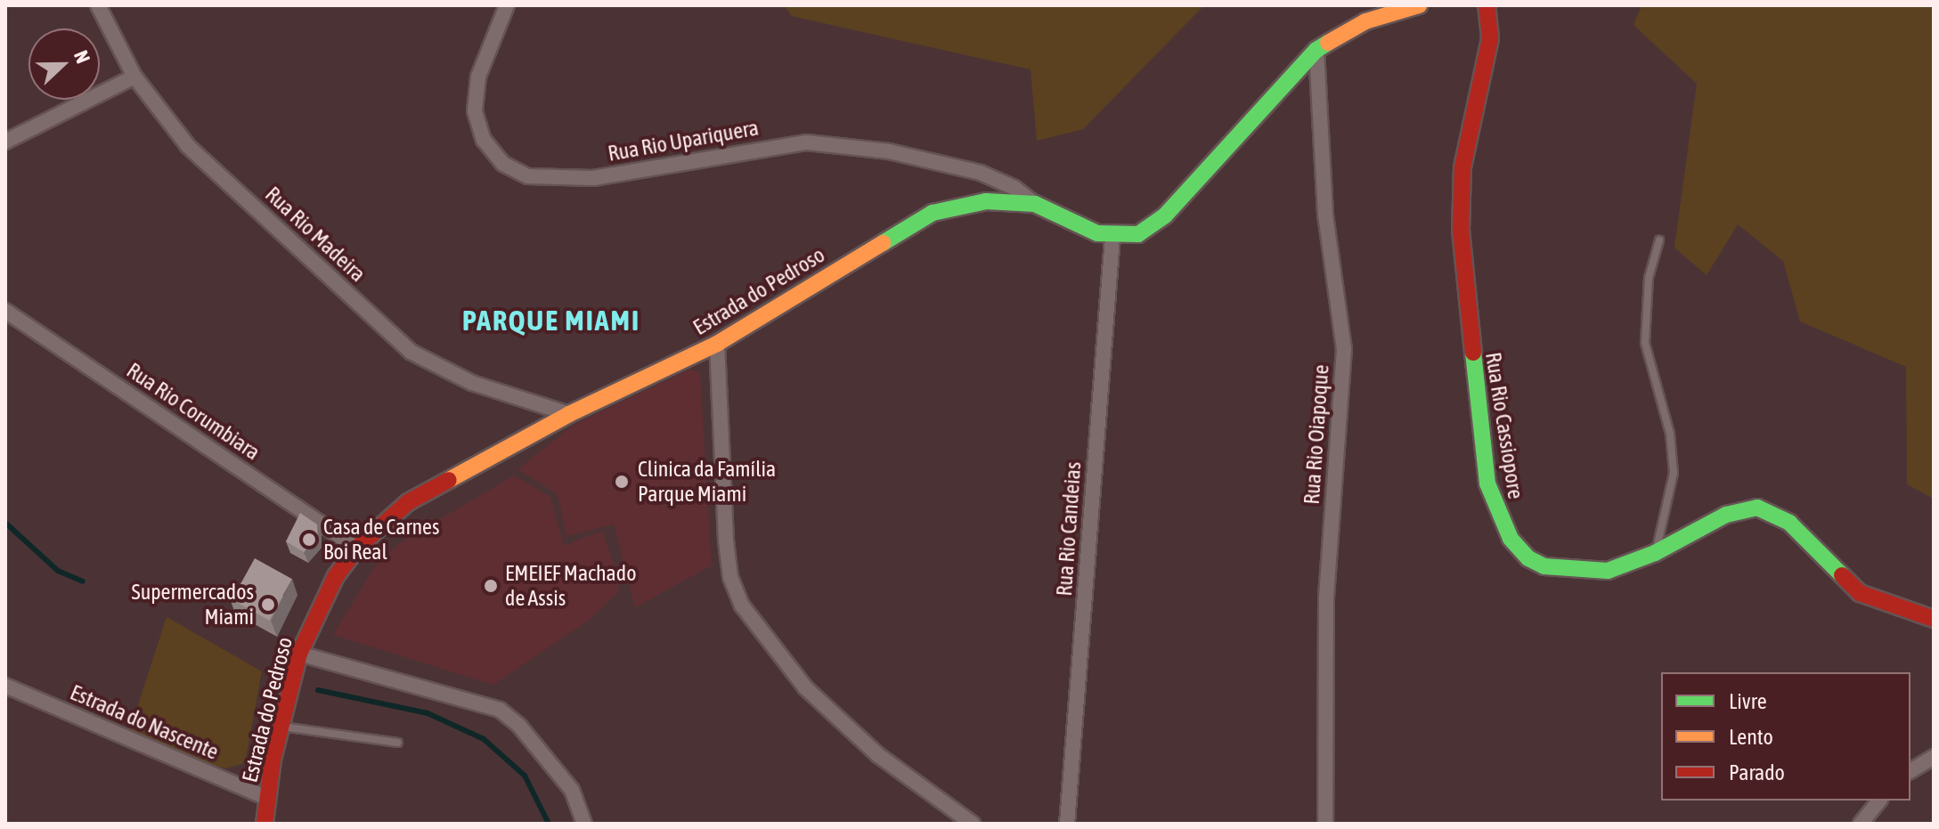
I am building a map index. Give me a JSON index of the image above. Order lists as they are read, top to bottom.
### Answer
{
  "streets": {
    "main road": ["Estrada do Pedroso", "Rua Rio Cassiopore"],
    "street": [
      "Rua Rio Upariquera",
      "Rua Rio Madeira",
      "Rua Rio Corumbiara",
      "Rua Rio Oiapoque",
      "Rua Rio Candeias",
      "Estrada do Nascente"
    ]
  },
  "crossings": [
    ["Rua Rio Upariquera", "Estrada do Pedroso"],
    ["Rua Rio Madeira", "Estrada do Pedroso"],
    ["Estrada do Pedroso", "Rua Rio Corumbiara"],
    ["Estrada do Pedroso", "Rua Rio Candeias"],
    ["Estrada do Pedroso", "Estrada do Nascente"]
  ],
  "districts": ["PARQUE MIAMI"],
  "places": [
    "Clinica da Família Parque Miami",
    "Casa de Carnes Boi Real",
    "EMEIEF Machado de Assis",
    "Supermercados Miami"
  ],
  "legend": ["Livre", "Lento", "Parado"],
  "north": "right"
}
